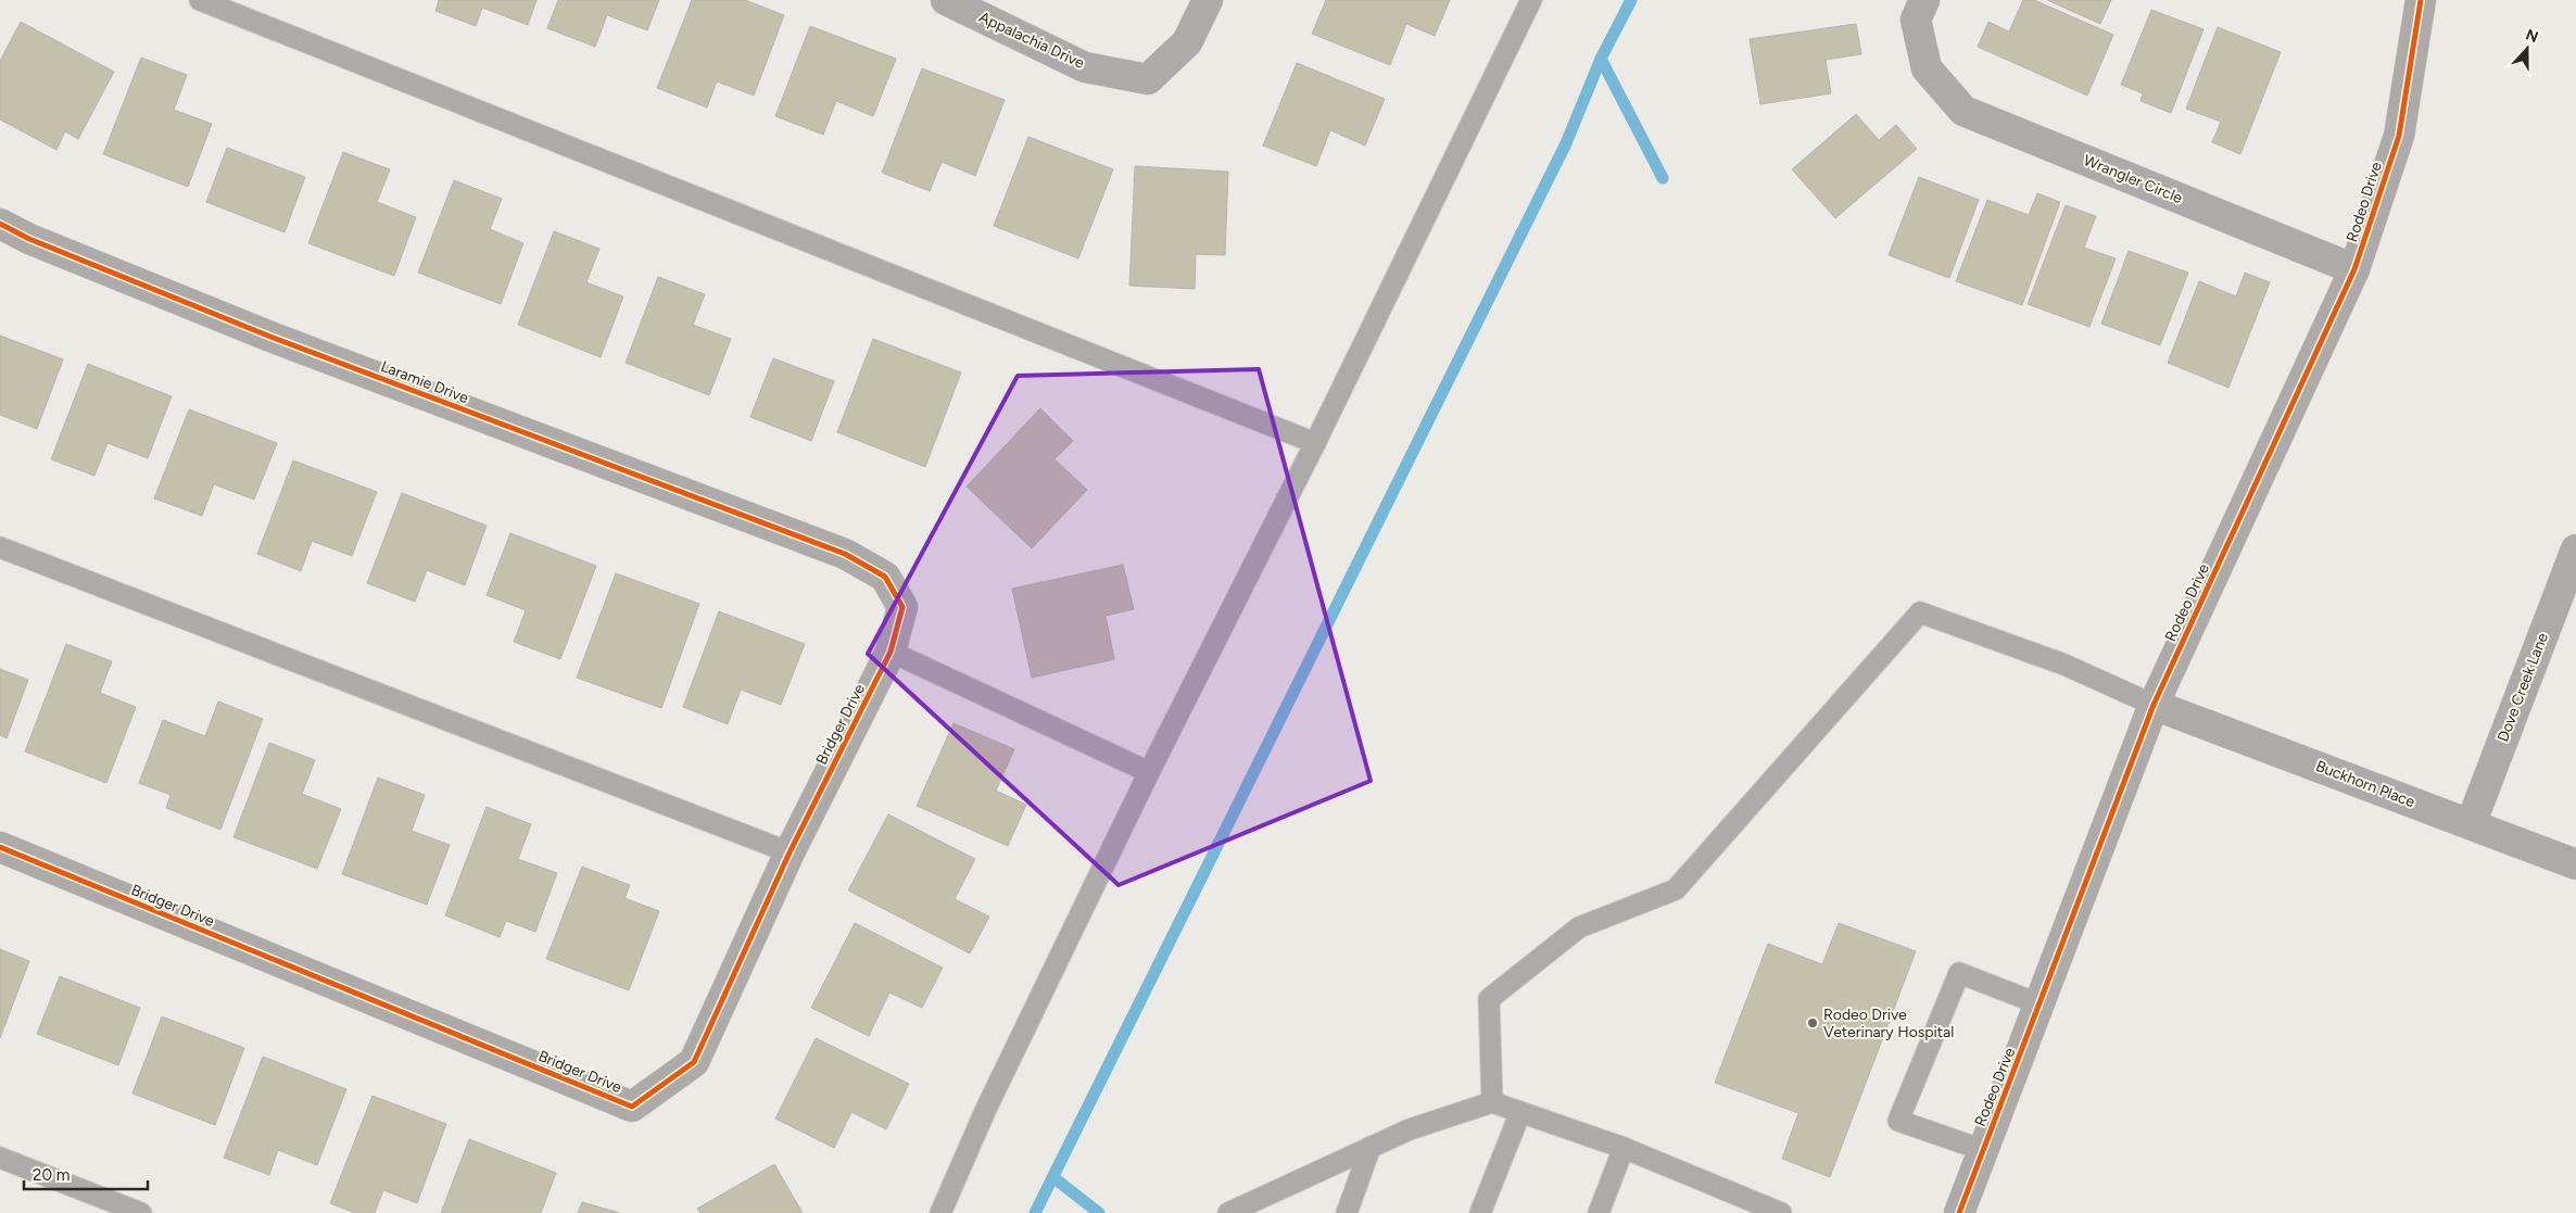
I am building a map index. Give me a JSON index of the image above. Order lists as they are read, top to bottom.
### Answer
{
  "streets": {
    "street": [
      "Appalachia Drive",
      "Wrangler Circle",
      "Rodeo Drive",
      "Laramie Drive",
      "Dove Creek Lane",
      "Bridger Drive",
      "Buckhorn Place"
    ]
  },
  "crossings": [
    ["Wrangler Circle", "Rodeo Drive"],
    ["Rodeo Drive", "Buckhorn Place"],
    ["Laramie Drive", "Bridger Drive"],
    ["Dove Creek Lane", "Buckhorn Place"]
  ],
  "places": ["Rodeo Drive Veterinary Hospital"],
  "scale_bar": "20 m",
  "north": "top"
}
